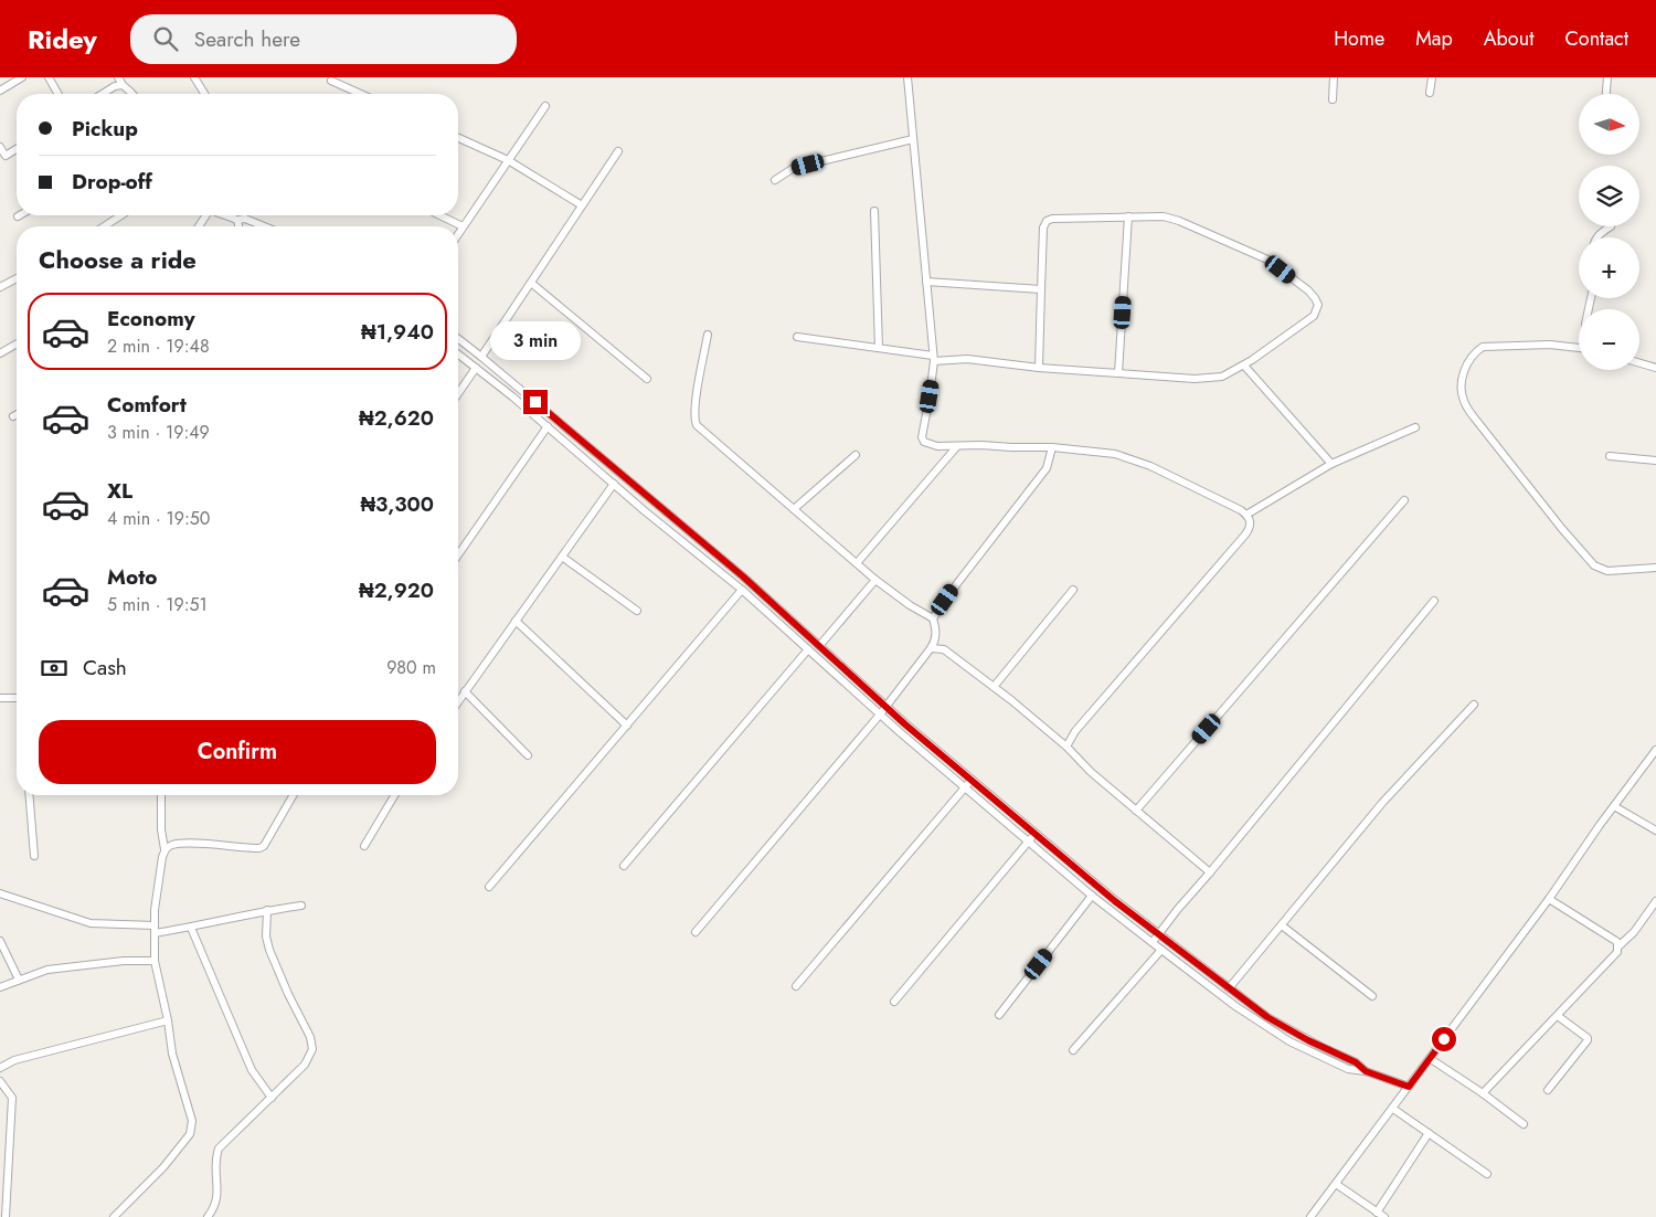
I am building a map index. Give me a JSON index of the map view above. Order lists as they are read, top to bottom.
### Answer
{
  "north": "right",
  "page": {
    "header": "Ridey",
    "search": "Search here",
    "nav": [
      "Home",
      "Map",
      "About",
      "Contact"
    ],
    "map_buttons": ["+", "−"],
    "banner": ["Pickup", "Drop-off"],
    "heading": "Choose a ride",
    "list": [
      {
        "name": "Economy",
        "note": "2 min · 19:48",
        "value": "₦1,940"
      },
      {
        "name": "Comfort",
        "note": "3 min · 19:49",
        "value": "₦2,620"
      },
      {
        "name": "XL",
        "note": "4 min · 19:50",
        "value": "₦3,300"
      },
      {
        "name": "Moto",
        "note": "5 min · 19:51",
        "value": "₦2,920"
      }
    ],
    "bubble": "3 min",
    "pay": ["Cash", "980 m"],
    "buttons": "Confirm"
  }
}
